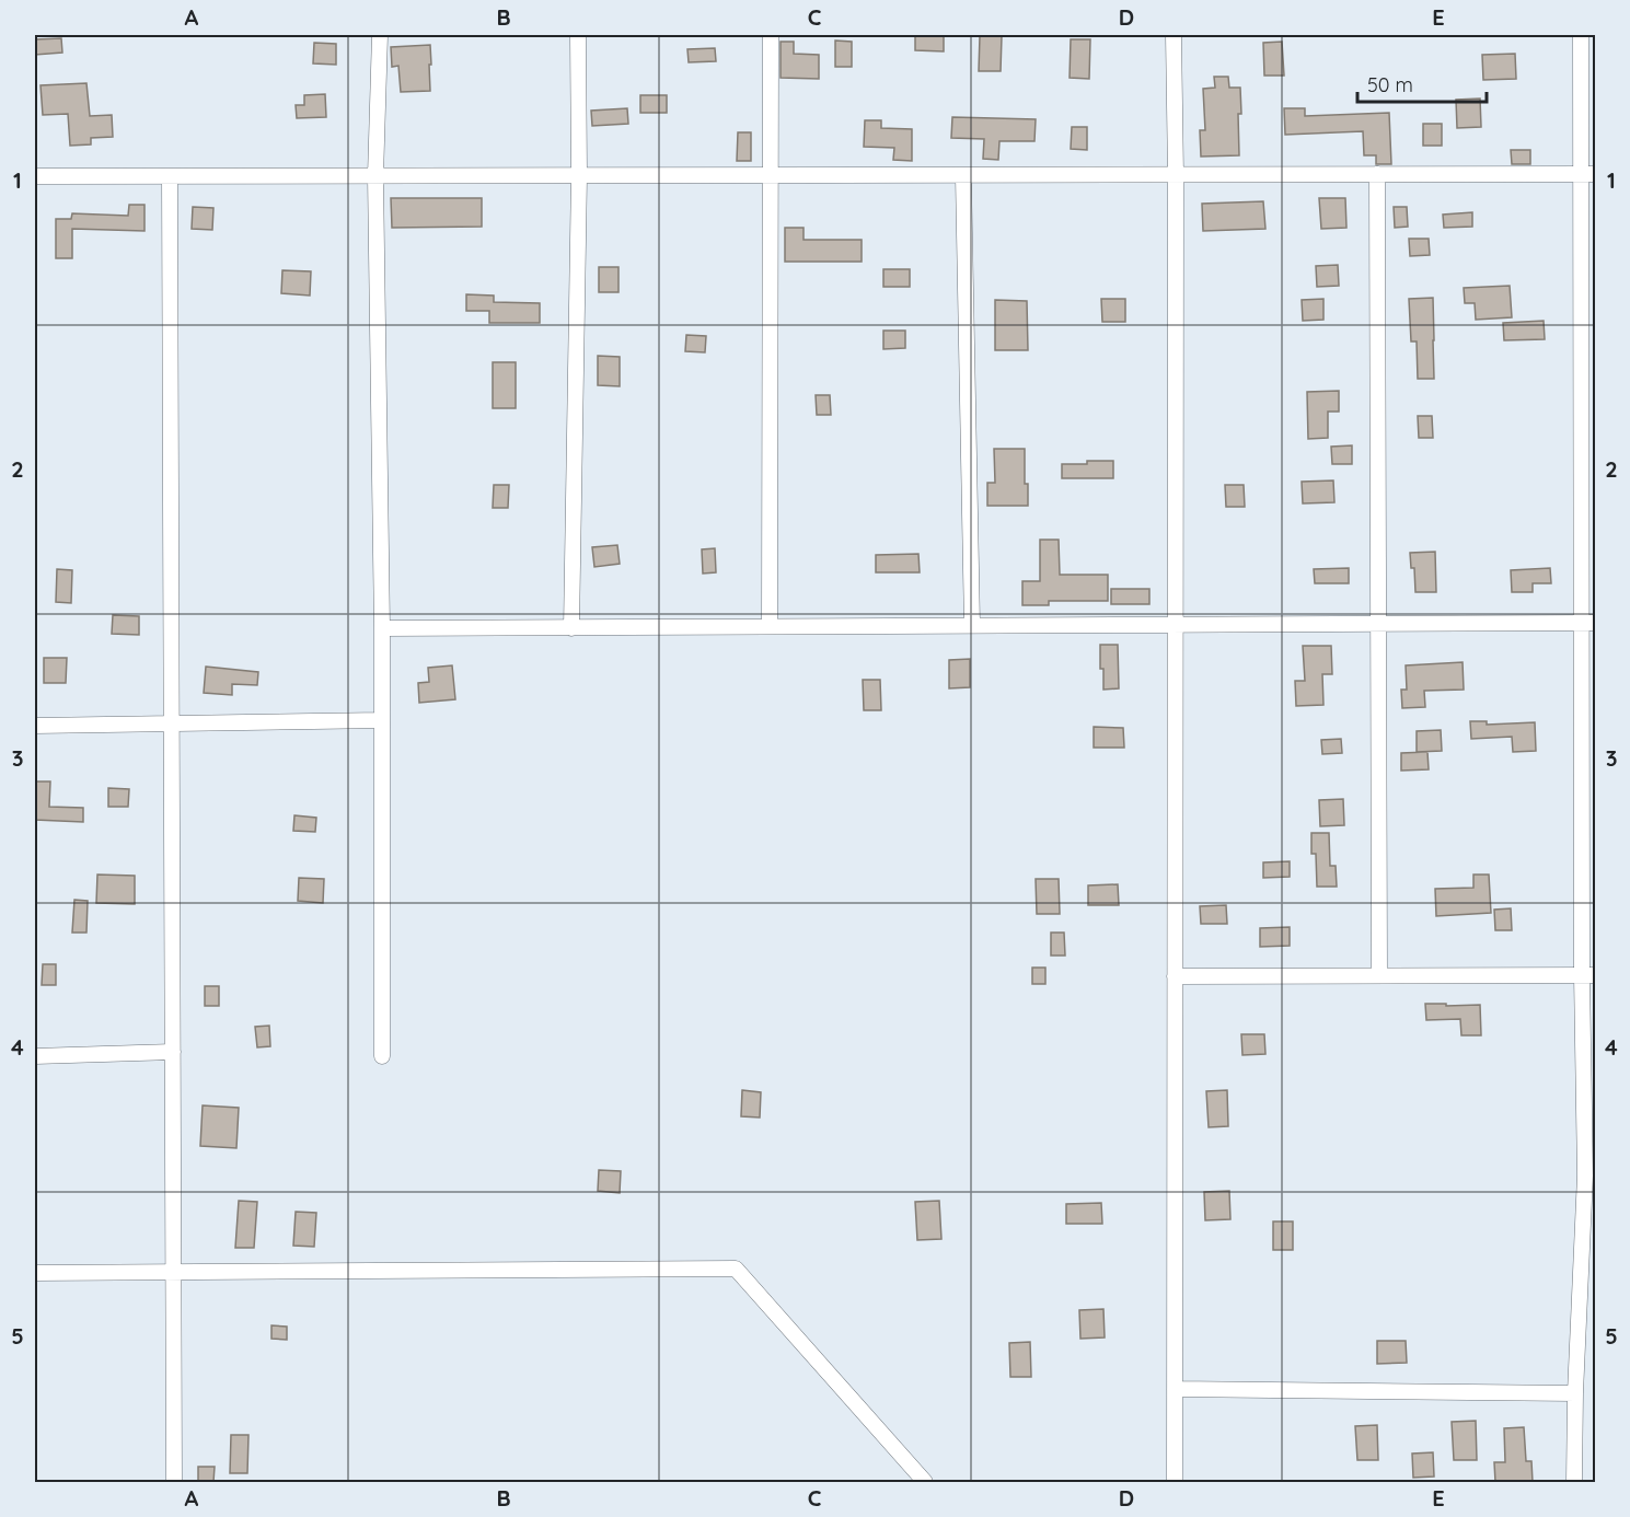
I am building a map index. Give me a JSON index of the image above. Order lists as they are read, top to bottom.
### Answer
{
  "scale_bar": "50 m",
  "grid": {
    "columns": [
      "A",
      "B",
      "C",
      "D",
      "E"
    ],
    "rows": [
      "1",
      "2",
      "3",
      "4",
      "5"
    ]
  }
}
